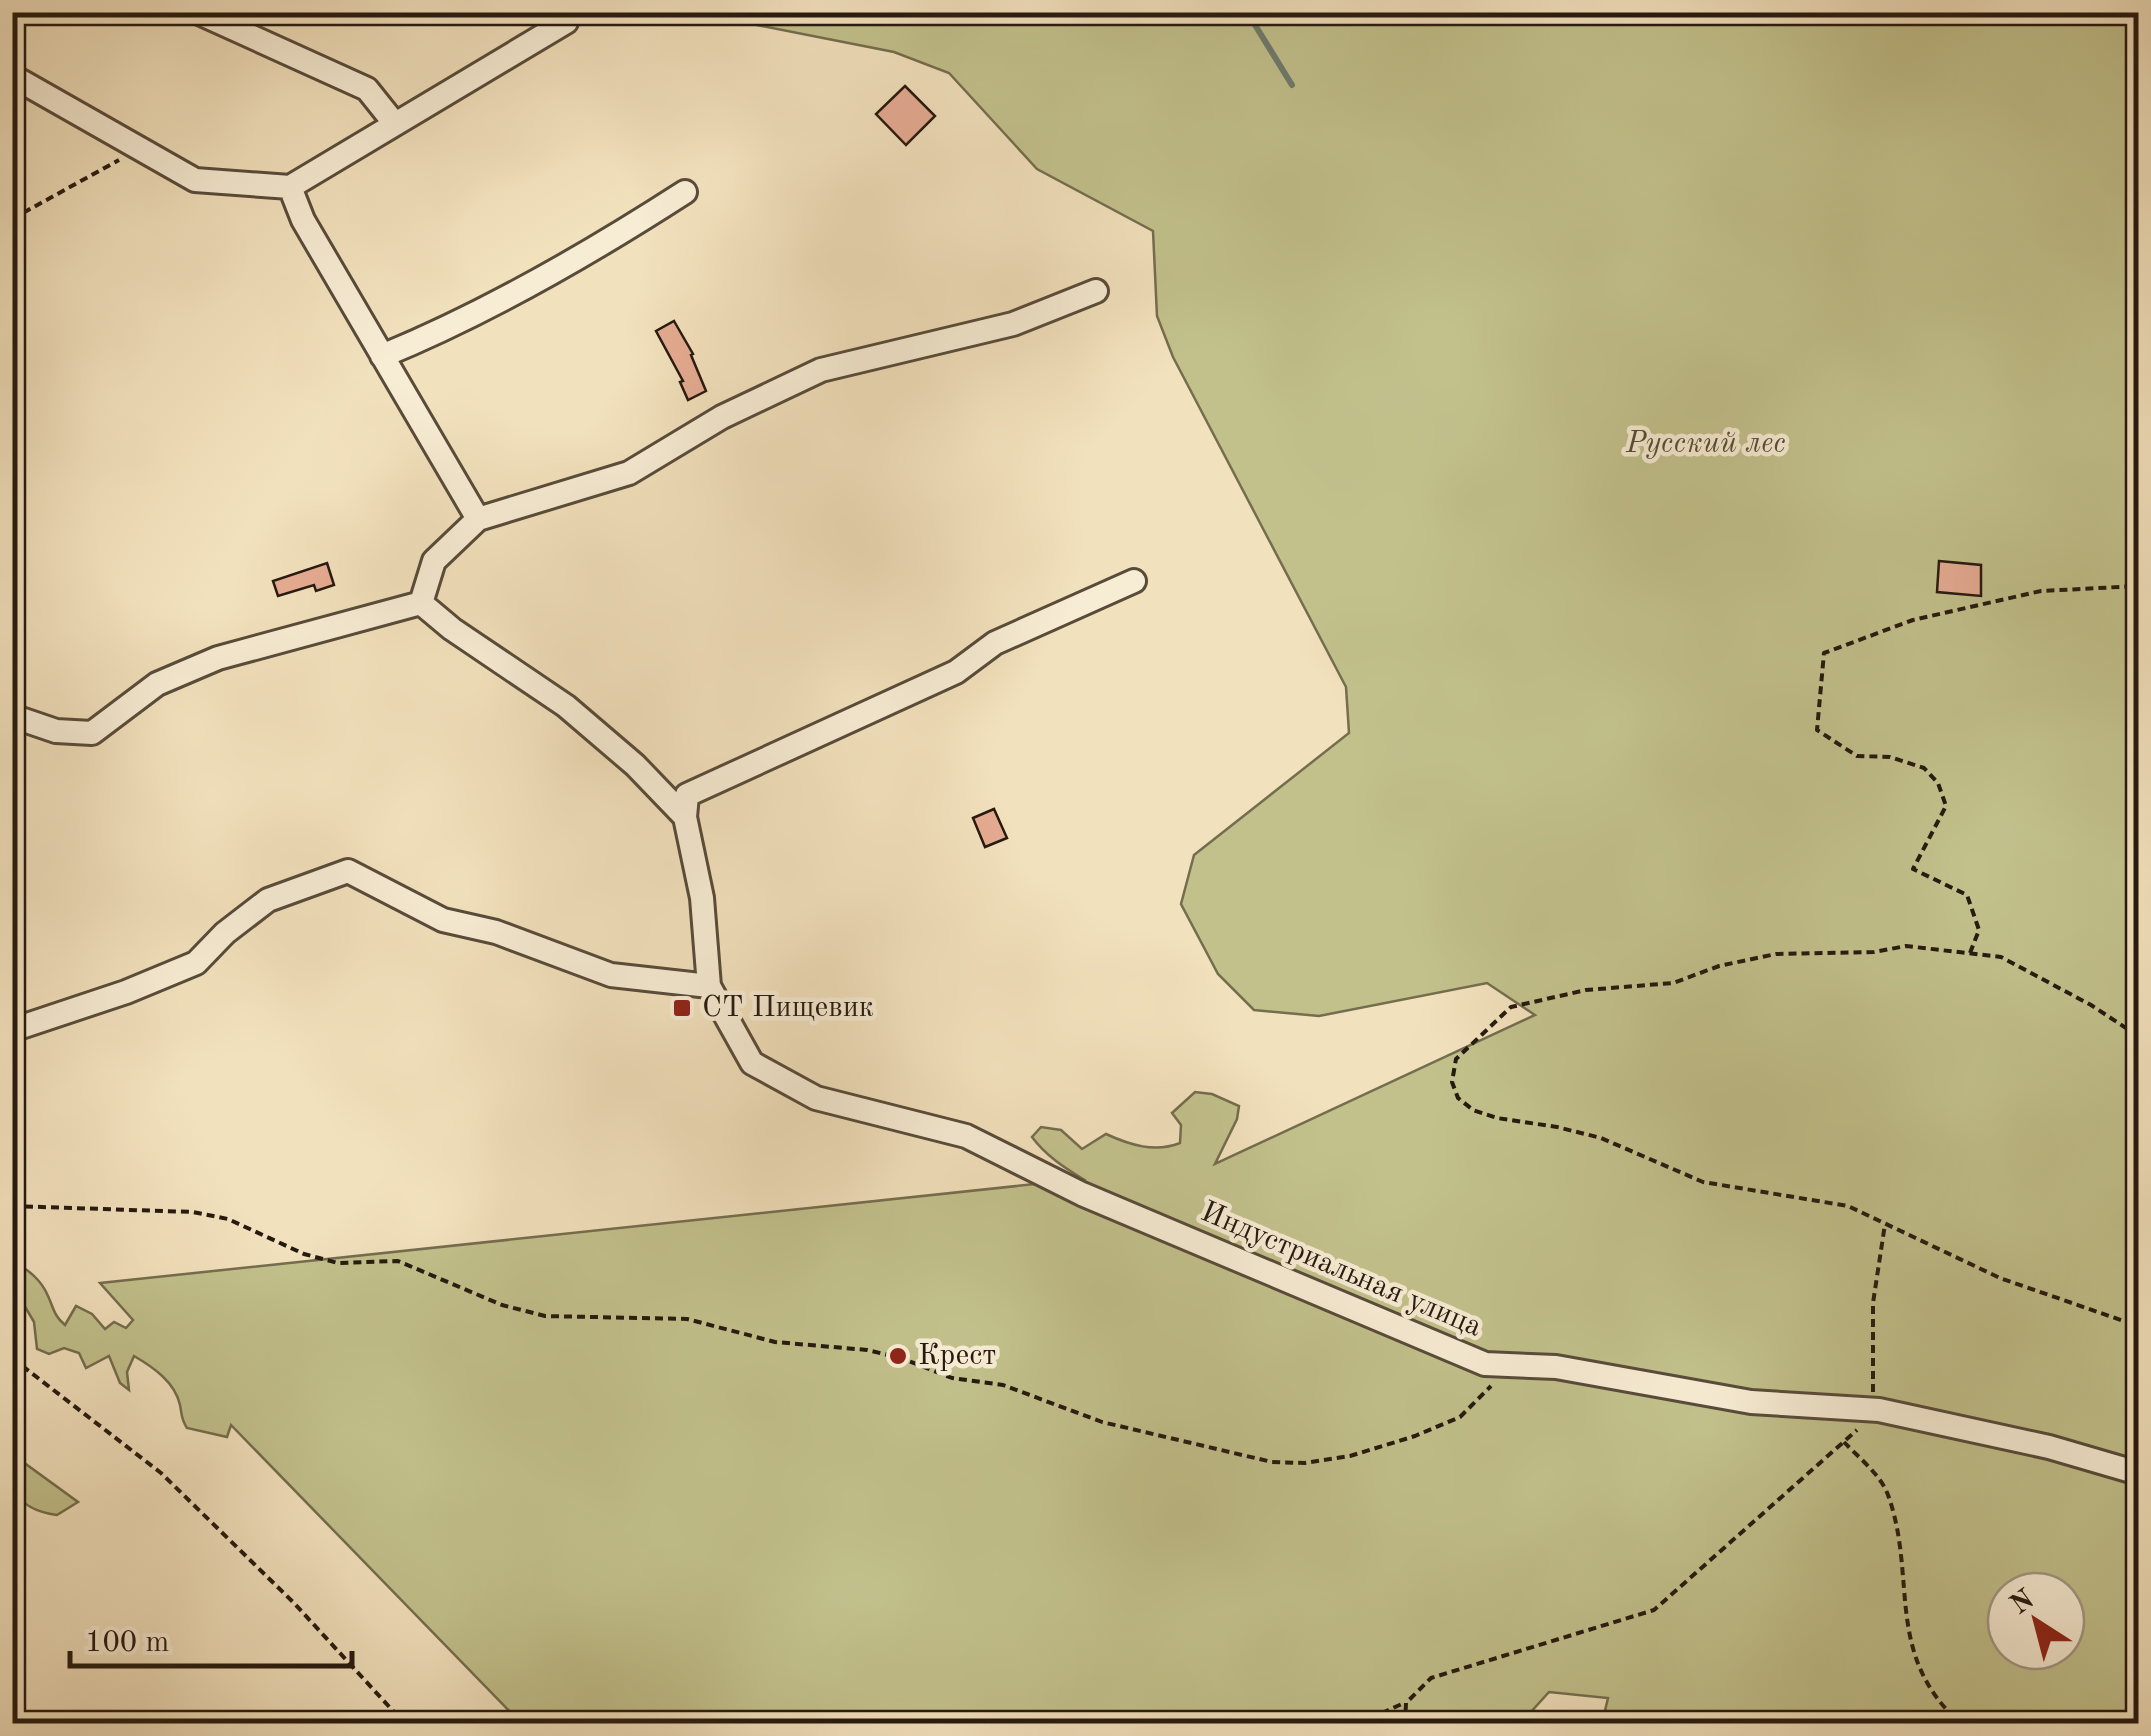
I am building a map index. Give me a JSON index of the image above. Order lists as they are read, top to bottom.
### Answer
{
  "streets": {
    "street": ["Индустриальная улица"]
  },
  "parks": ["Русский лес"],
  "places": {
    "transit": ["СТ Пищевик"],
    "other": ["Крест"]
  },
  "scale_bar": "100 m",
  "north": "top left"
}
